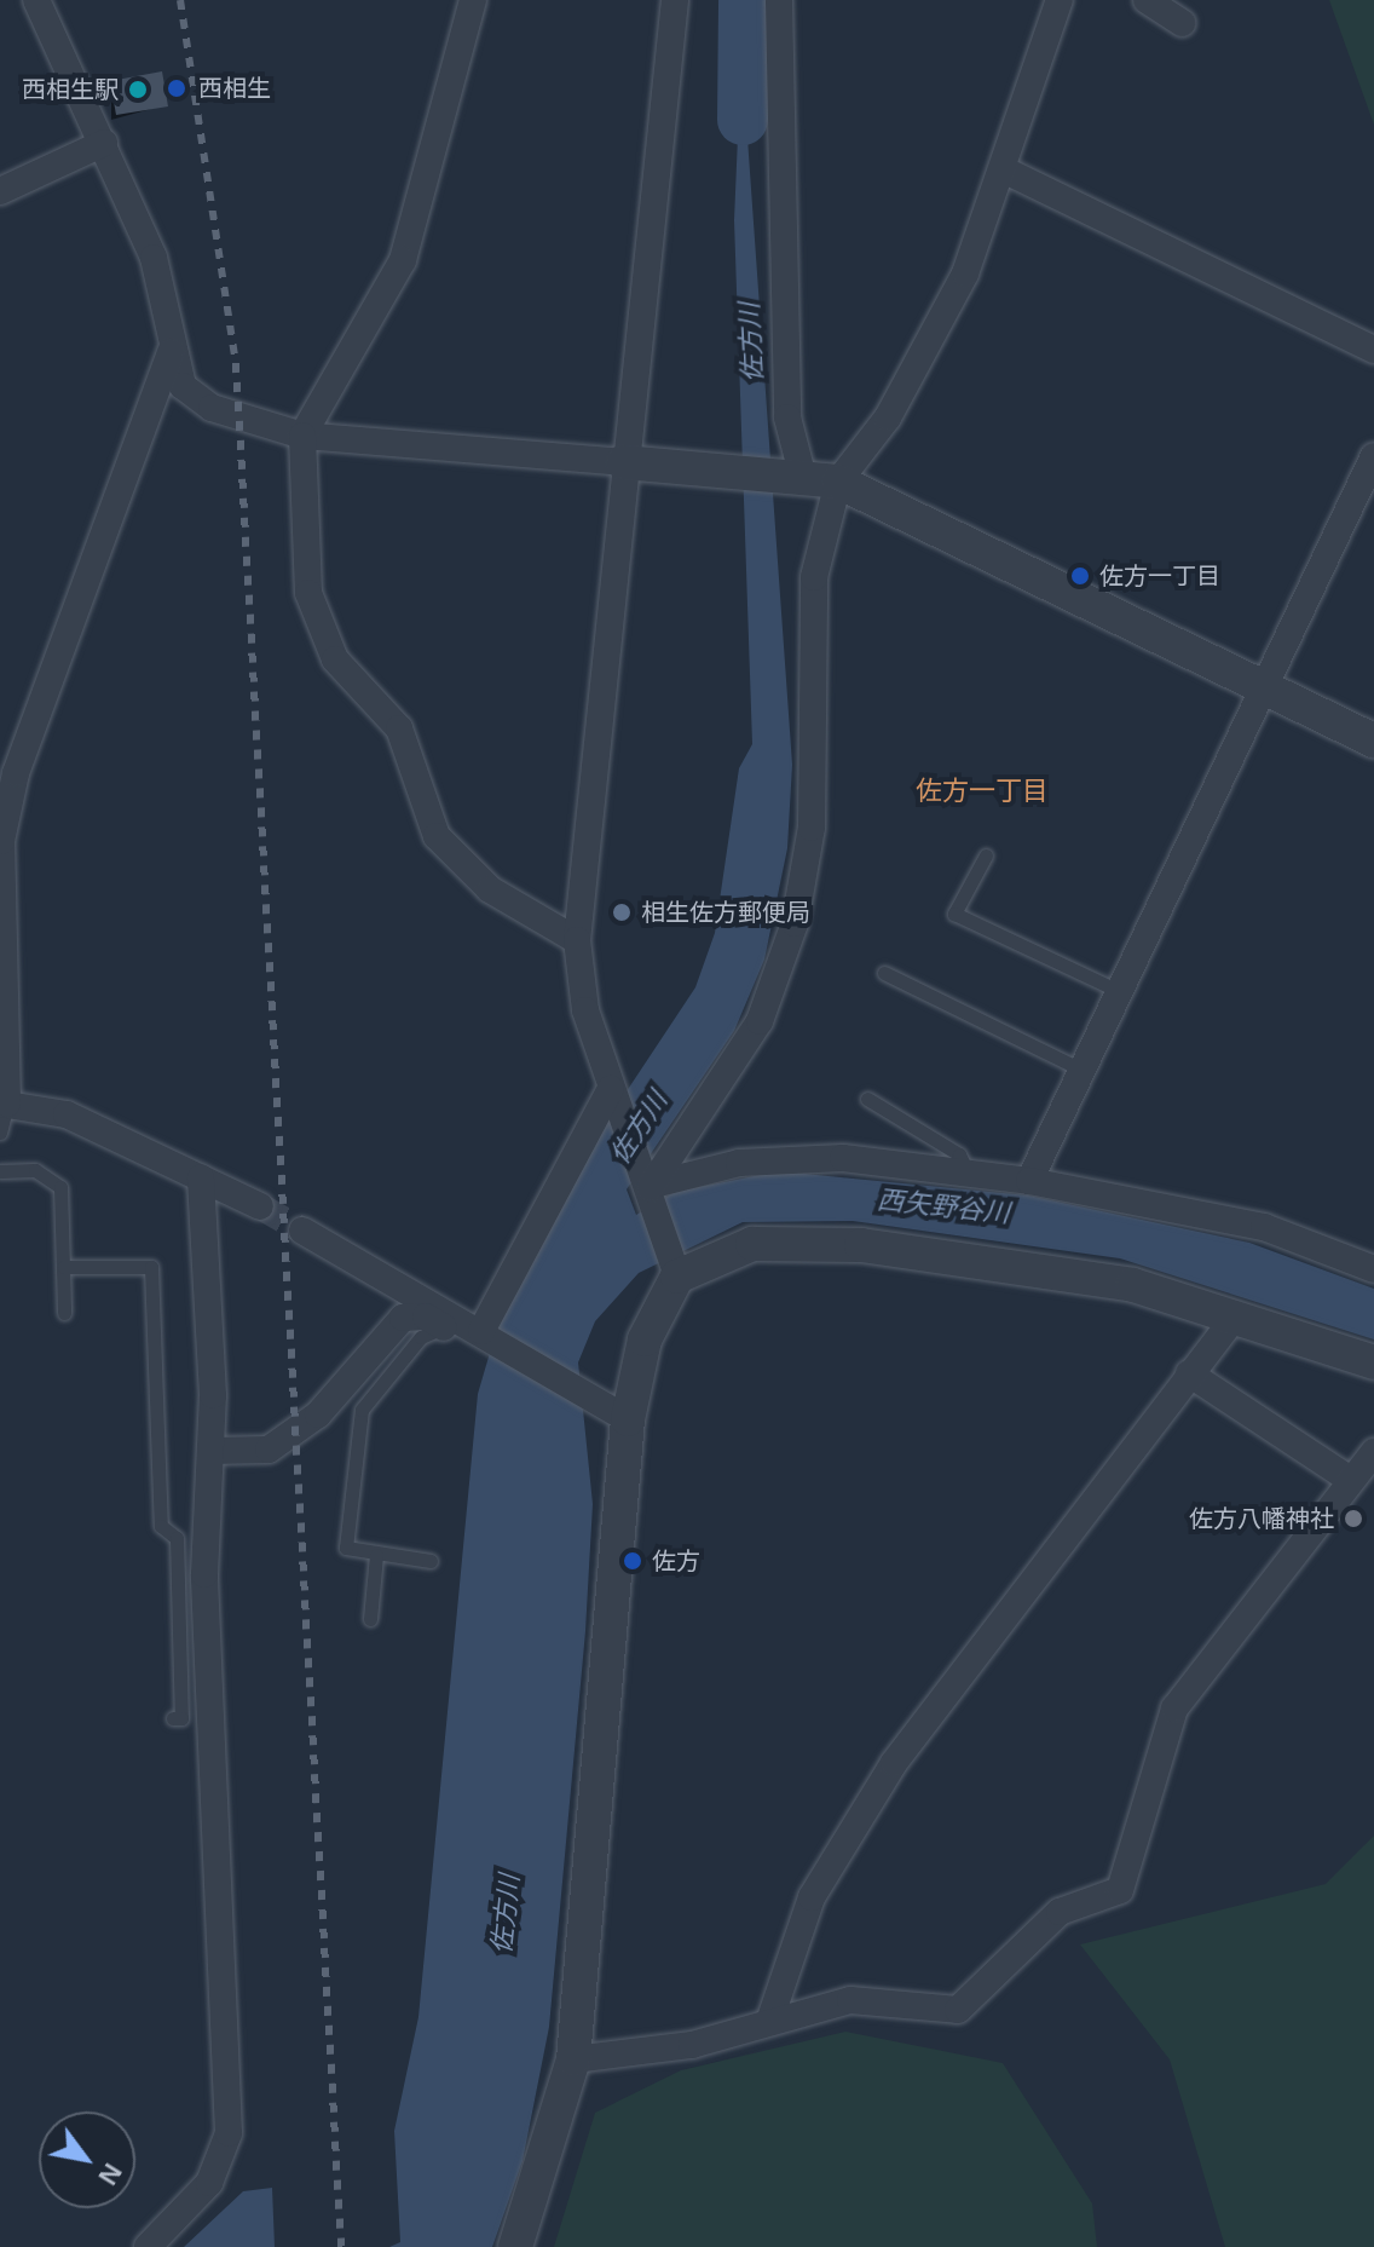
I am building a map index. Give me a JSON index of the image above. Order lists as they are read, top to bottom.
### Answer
{
  "districts": ["佐方一丁目"],
  "water": ["佐方川", "西矢野谷川"],
  "places": [
    "西相生",
    "西相生駅",
    "佐方一丁目",
    "相生佐方郵便局",
    "佐方八幡神社",
    "佐方"
  ],
  "north": "bottom right"
}
